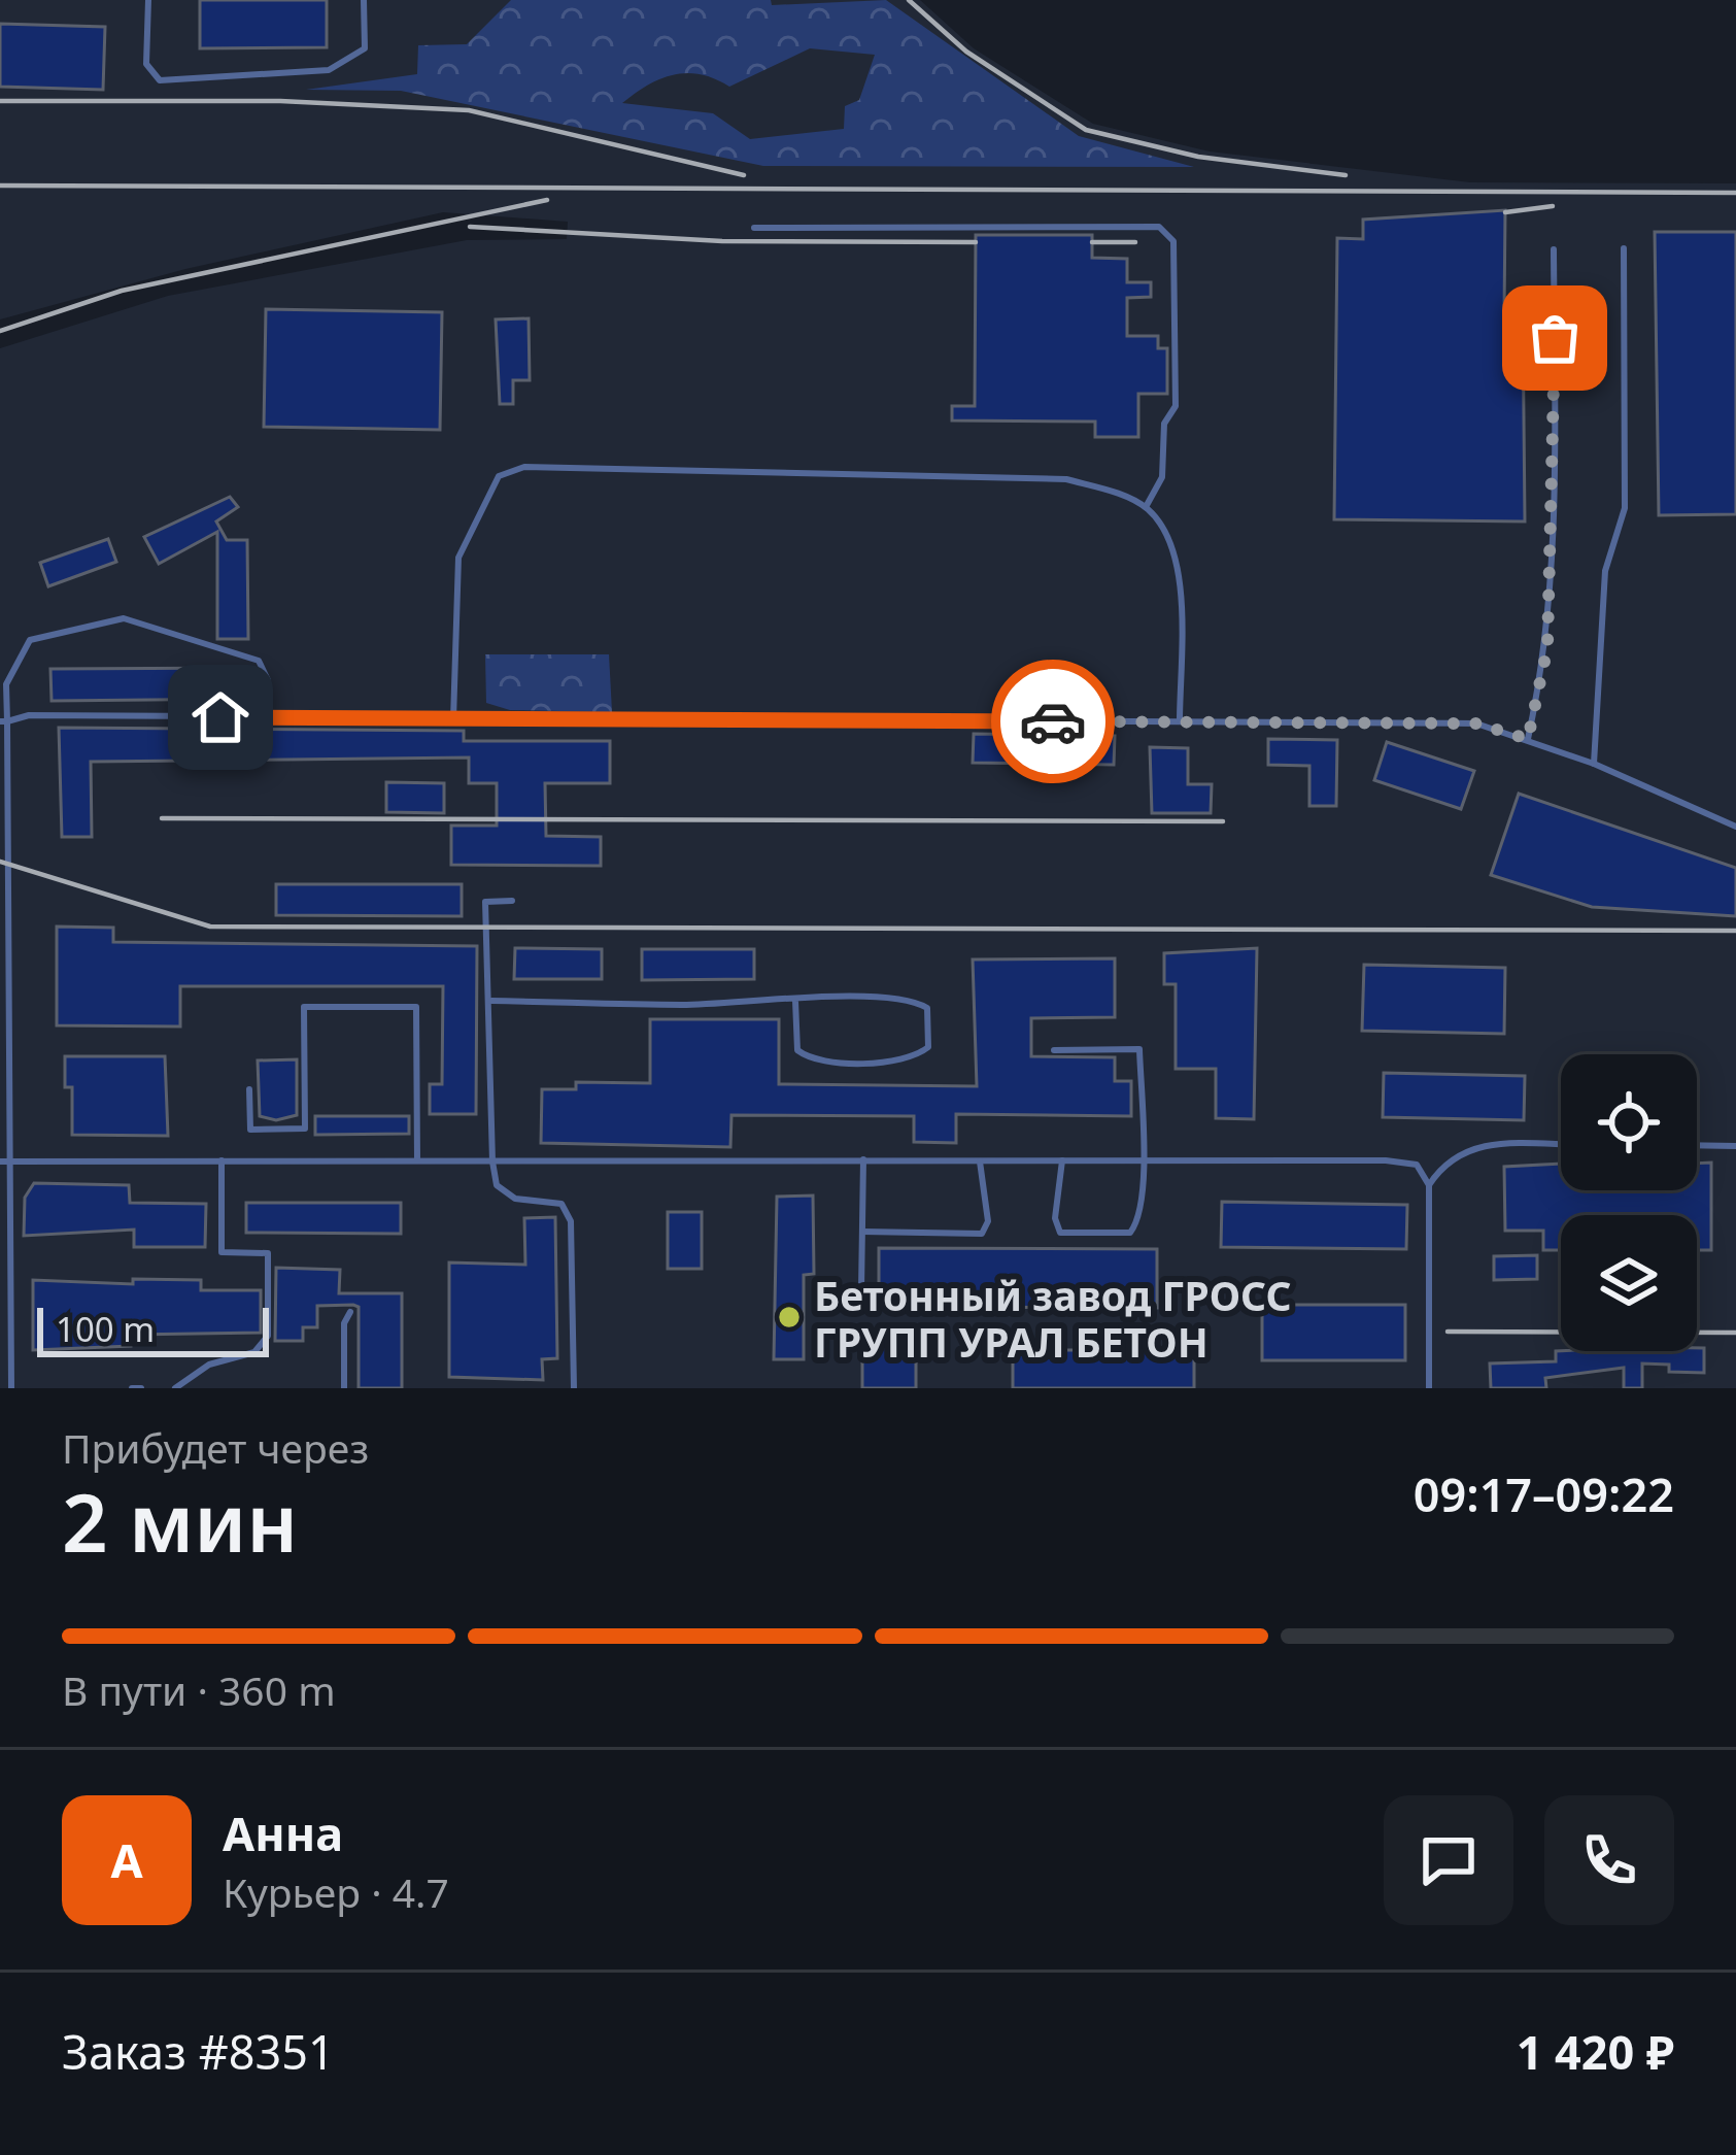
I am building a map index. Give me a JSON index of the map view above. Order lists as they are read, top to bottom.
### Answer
{
  "places": ["Бетонный завод ГРОСС ГРУПП УРАЛ БЕТОН"],
  "scale_bar": "100 m",
  "page": {
    "scale": "100 m",
    "heading": ["2 мин", "Прибудет через", "09:17–09:22"],
    "panel": [
      "Анна",
      "Курьер · 4.7",
      "Заказ #8351",
      "1 420 ₽"
    ],
    "bar": "В пути · 360 m",
    "round": "А"
  }
}
